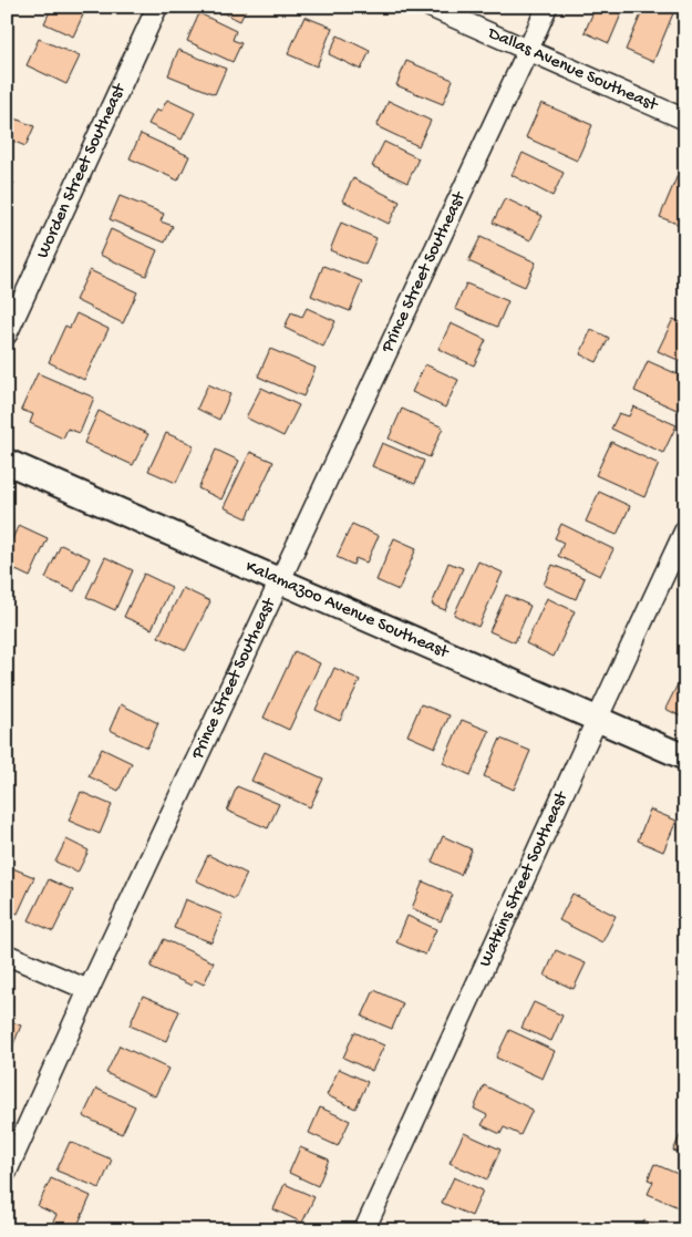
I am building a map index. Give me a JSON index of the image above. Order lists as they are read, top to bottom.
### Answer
{
  "streets": {
    "street": [
      "Dallas Avenue Southeast",
      "Worden Street Southeast",
      "Prince Street Southeast",
      "Kalamazoo Avenue Southeast",
      "Watkins Street Southeast"
    ]
  },
  "crossings": [
    ["Dallas Avenue Southeast", "Prince Street Southeast"],
    ["Prince Street Southeast", "Kalamazoo Avenue Southeast"],
    ["Kalamazoo Avenue Southeast", "Watkins Street Southeast"]
  ]
}
